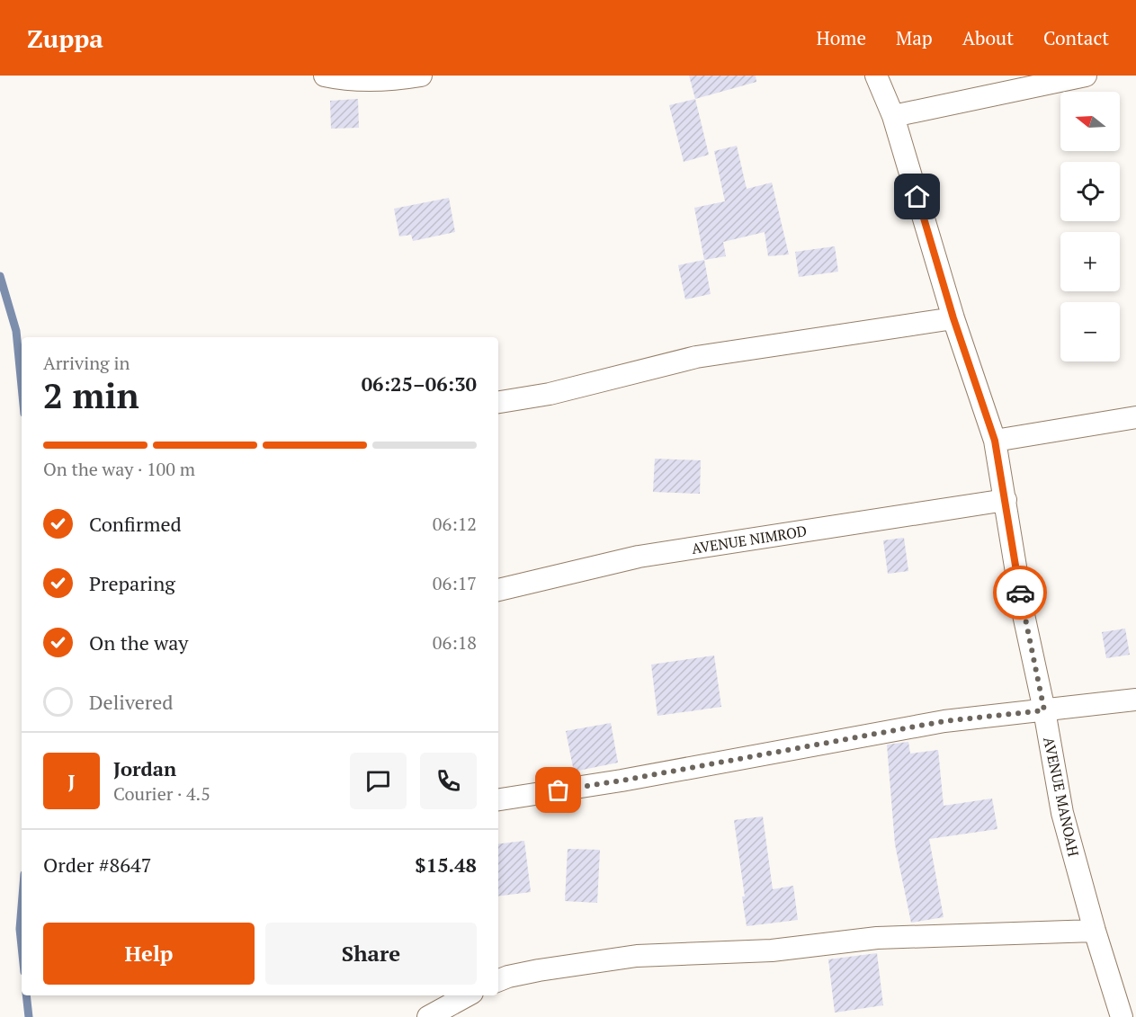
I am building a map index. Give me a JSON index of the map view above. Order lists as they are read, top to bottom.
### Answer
{
  "streets": {
    "street": ["AVENUE NIMROD", "AVENUE MANOAH"]
  },
  "crossings": [
    ["AVENUE NIMROD", "AVENUE MANOAH"]
  ],
  "north": "left",
  "page": {
    "header": "Zuppa",
    "nav": [
      "Home",
      "Map",
      "About",
      "Contact"
    ],
    "map_buttons": ["+", "−"],
    "heading": ["2 min", "Arriving in", "06:25–06:30"],
    "panel": [
      "Jordan",
      "Courier · 4.5",
      "Order #8647",
      "$15.48"
    ],
    "bar": "On the way · 100 m",
    "list": [
      ["Confirmed", "06:12"],
      ["Preparing", "06:17"],
      ["On the way", "06:18"],
      "Delivered"
    ],
    "round": "J",
    "buttons": ["Help", "Share"]
  }
}
